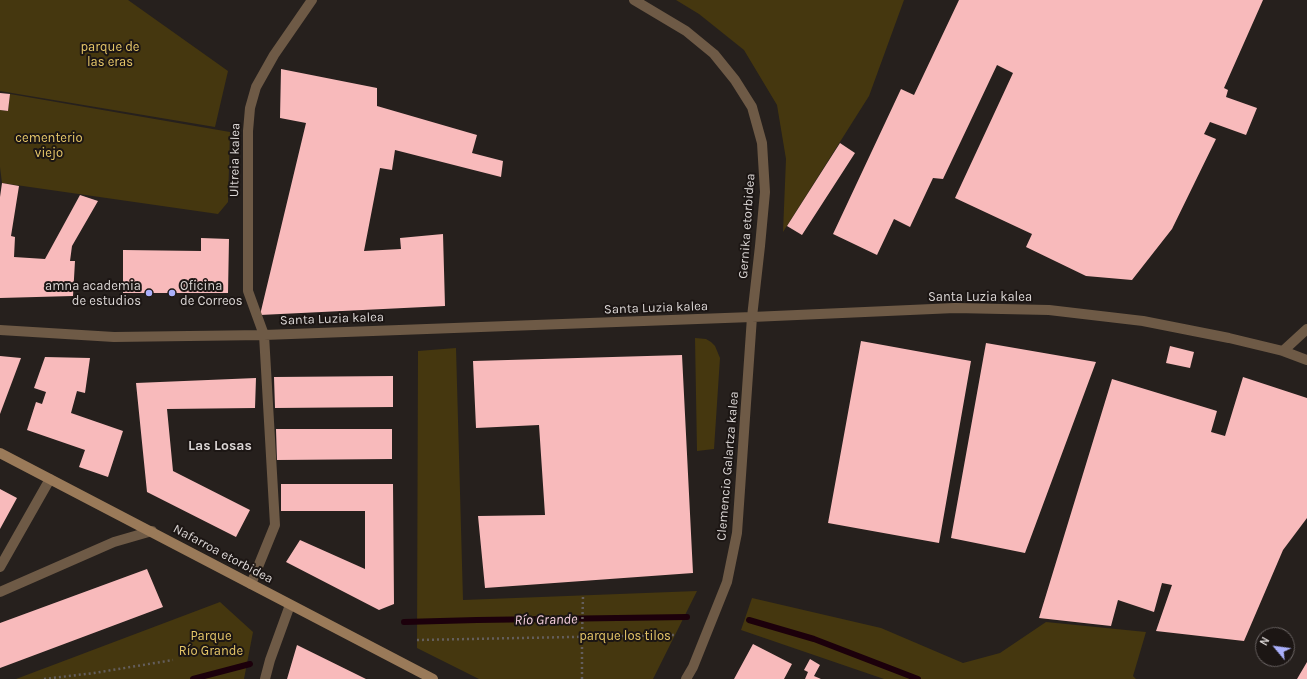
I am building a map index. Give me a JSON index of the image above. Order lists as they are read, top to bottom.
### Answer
{
  "streets": {
    "main road": ["Nafarroa etorbidea"],
    "street": [
      "Ultreia kalea",
      "Gernika etorbidea",
      "Santa Luzia kalea",
      "Clemencio Galartza kalea"
    ]
  },
  "crossings": [
    ["Ultreia kalea", "Santa Luzia kalea"],
    ["Ultreia kalea", "Nafarroa etorbidea"],
    ["Gernika etorbidea", "Santa Luzia kalea"],
    ["Gernika etorbidea", "Clemencio Galartza kalea"],
    ["Santa Luzia kalea", "Clemencio Galartza kalea"]
  ],
  "districts": ["Las Losas"],
  "water": ["Río Grande"],
  "parks": [
    "parque de las eras",
    "cementerio viejo",
    "Parque Río Grande",
    "parque los tilos"
  ],
  "places": ["amna academia de estudios", "Oficina de Correos"],
  "north": "top left"
}
